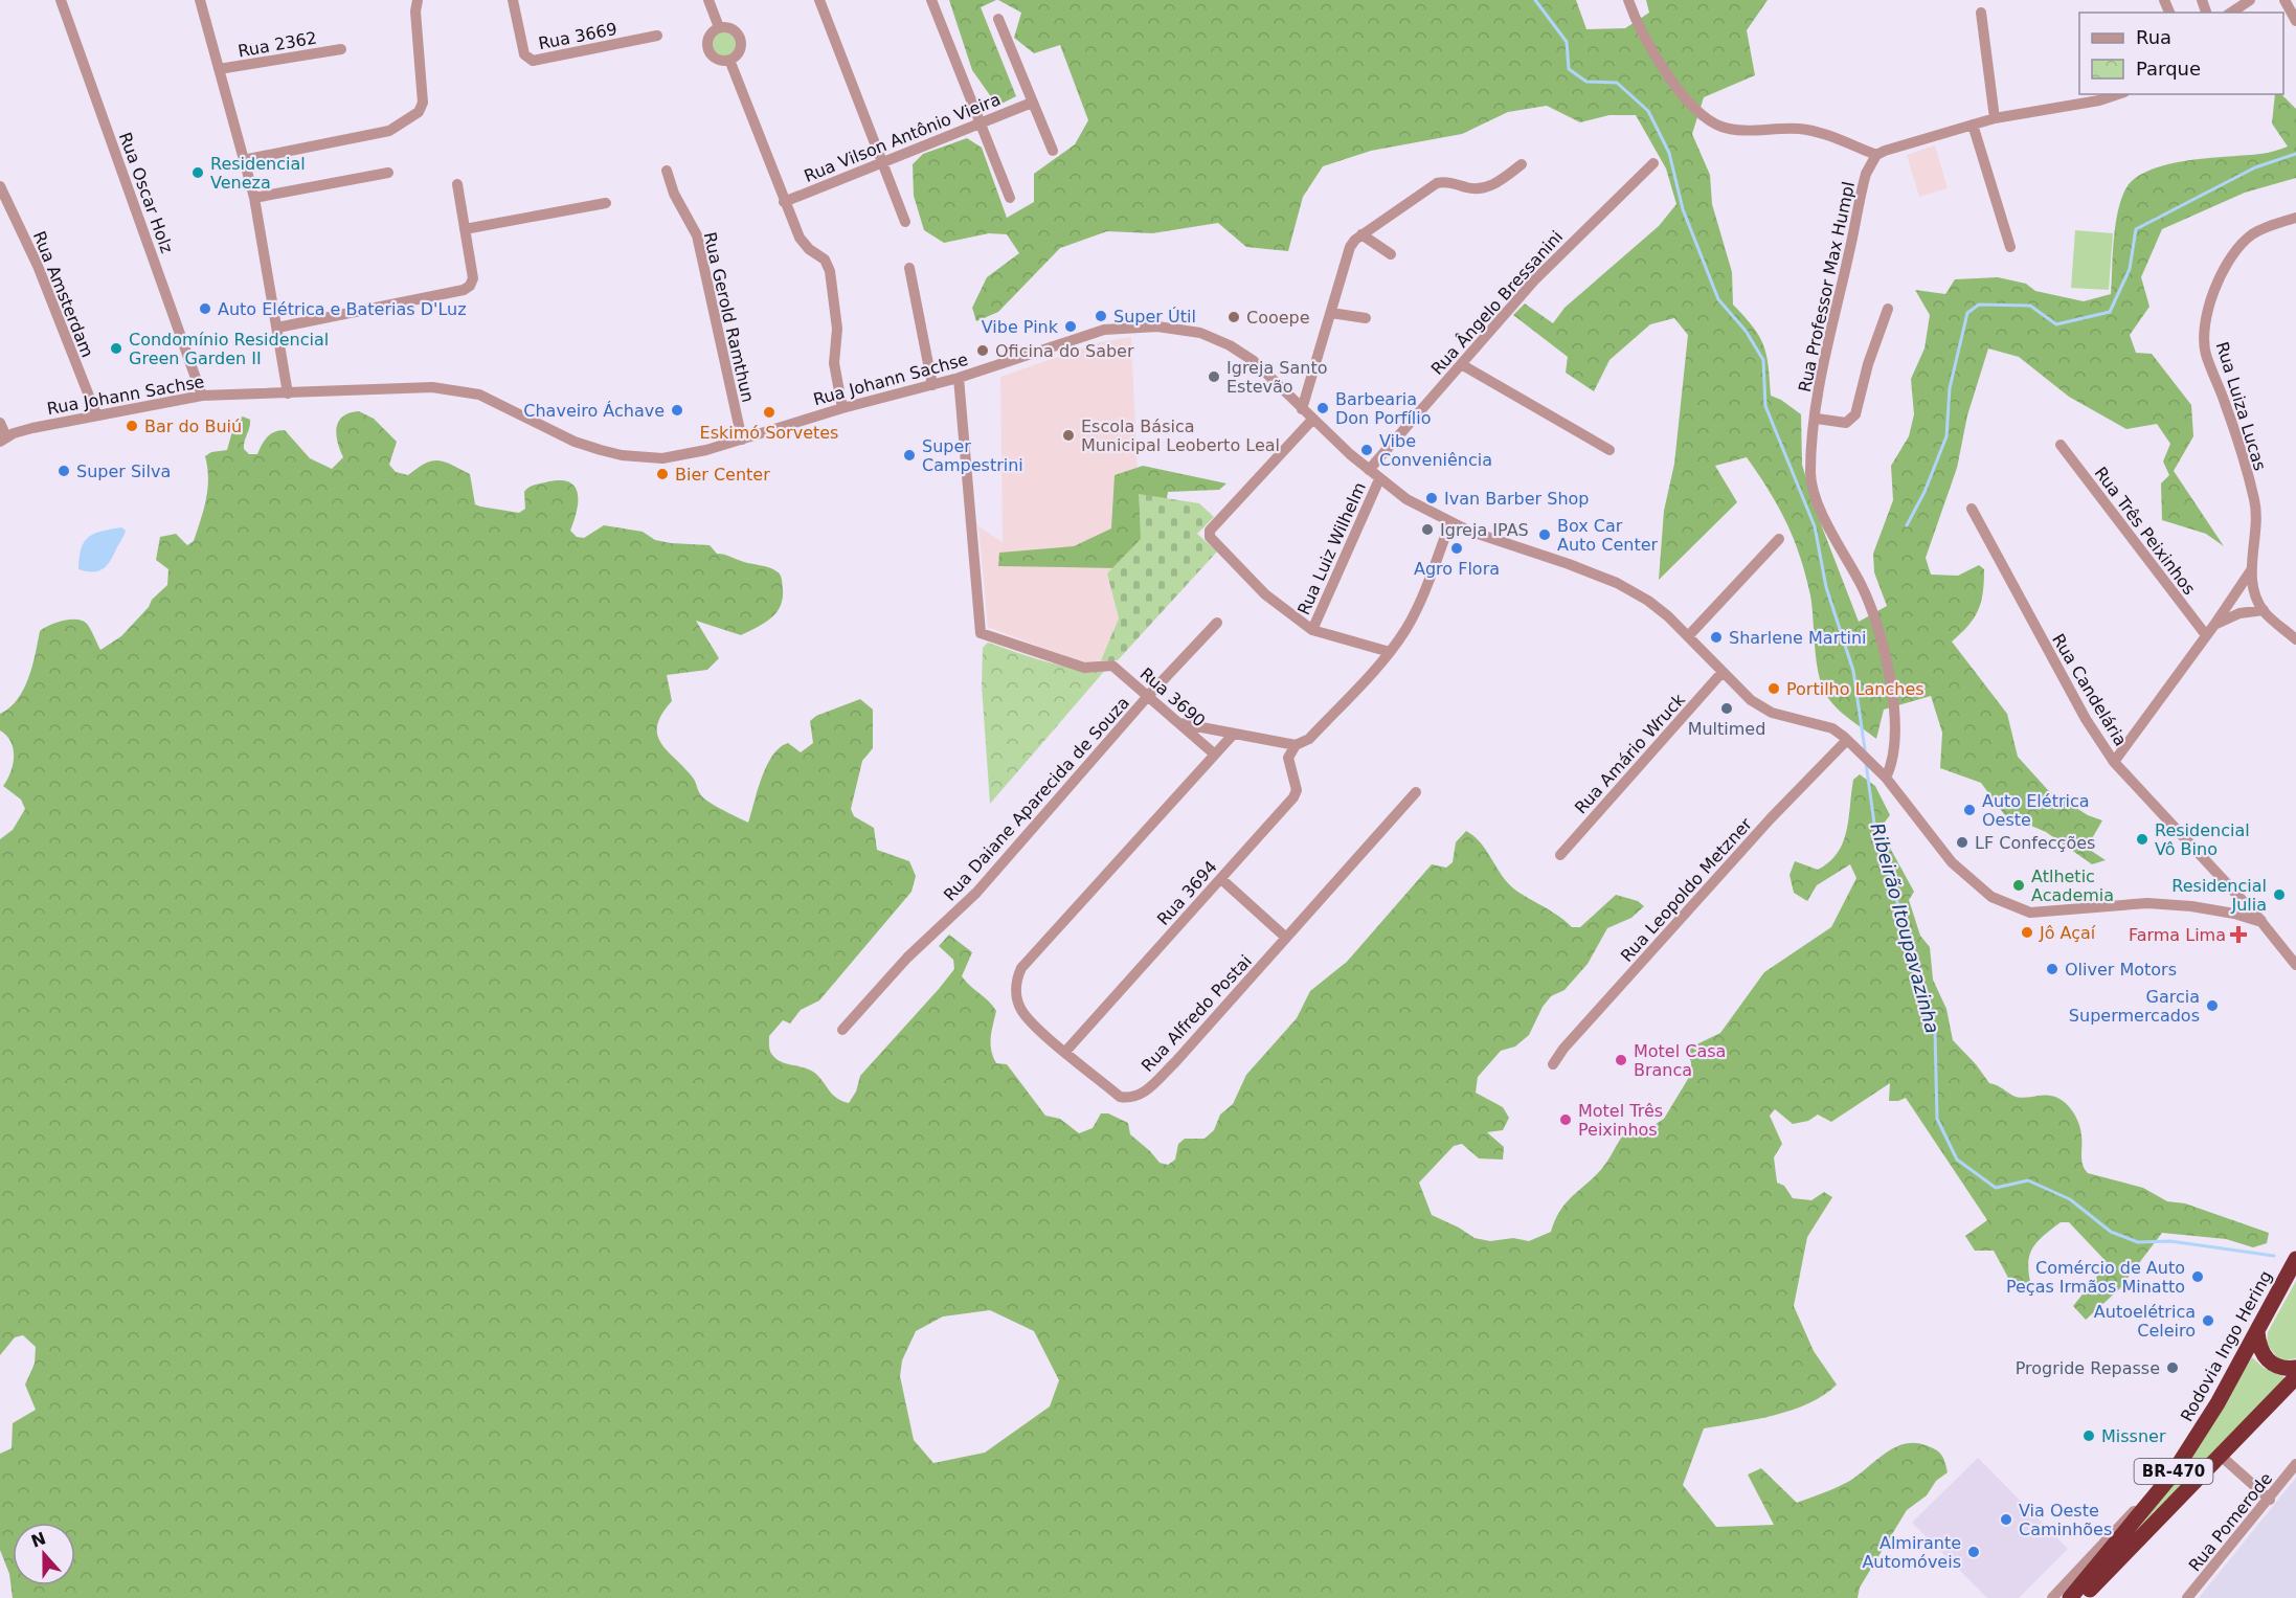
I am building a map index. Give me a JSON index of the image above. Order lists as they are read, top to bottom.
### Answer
{
  "streets": {
    "highway": ["Rodovia Ingo Hering", "BR-470"],
    "street": [
      "Rua 3669",
      "Rua 2362",
      "Rua Vilson Antônio Vieira",
      "Rua Oscar Holz",
      "Rua Professor Max Humpl",
      "Rua Amsterdam",
      "Rua Ângelo Bressanini",
      "Rua Gerold Ramthun",
      "Rua Johann Sachse",
      "Rua Luiza Lucas",
      "Rua Três Peixinhos",
      "Rua Luiz Wilhelm",
      "Rua Candelária",
      "Rua 3690",
      "Rua Amário Wruck",
      "Rua Daiane Aparecida de Souza",
      "Rua Leopoldo Metzner",
      "Rua 3694",
      "Rua Alfredo Postai",
      "Rua Pomerode"
    ]
  },
  "crossings": [
    ["Rua Oscar Holz", "Rua Johann Sachse"],
    ["Rua Professor Max Humpl", "Rua Johann Sachse"],
    ["Rua Amsterdam", "Rua Johann Sachse"],
    ["Rua Ângelo Bressanini", "Rua Johann Sachse"],
    ["Rua Gerold Ramthun", "Rua Johann Sachse"],
    ["Rua Johann Sachse", "Rua Luiz Wilhelm"],
    ["Rua Johann Sachse", "Rua 3690"],
    ["Rua Johann Sachse", "Rua Amário Wruck"],
    ["Rua Johann Sachse", "Rua Leopoldo Metzner"],
    ["Rua Luiza Lucas", "Rua Três Peixinhos"],
    ["Rua Luiza Lucas", "Rua Candelária"],
    ["Rua 3690", "Rua Daiane Aparecida de Souza"],
    ["Rua 3690", "Rua Alfredo Postai"],
    ["Rua 3694", "Rua Alfredo Postai"]
  ],
  "water": ["Ribeirão Itoupavazinha"],
  "places": {
    "other": [
      "Residencial Veneza",
      "Auto Elétrica e Baterias D'Luz",
      "Super Útil",
      "Cooepe",
      "Vibe Pink",
      "Condomínio Residencial Green Garden II",
      "Oficina do Saber",
      "Igreja Santo Estevão",
      "Barbearia Don Porfílio",
      "Chaveiro Áchave",
      "Eskimó Sorvetes",
      "Bar do Buiú",
      "Escola Básica Municipal Leoberto Leal",
      "Vibe Conveniência",
      "Super Campestrini",
      "Super Silva",
      "Bier Center",
      "Ivan Barber Shop",
      "Igreja IPAS",
      "Box Car Auto Center",
      "Agro Flora",
      "Sharlene Martini",
      "Portilho Lanches",
      "Multimed",
      "Auto Elétrica Oeste",
      "Residencial Vô Bino",
      "LF Confecções",
      "Atlhetic Academia",
      "Residencial Julia",
      "Jô Açaí",
      "Oliver Motors",
      "Garcia Supermercados",
      "Motel Casa Branca",
      "Motel Três Peixinhos",
      "Comércio de Auto Peças Irmãos Minatto",
      "Autoelétrica Celeiro",
      "Progride Repasse",
      "Missner",
      "Via Oeste Caminhões",
      "Almirante Automóveis"
    ],
    "health": ["Farma Lima"]
  },
  "legend": ["Rua", "Parque"],
  "north": "top"
}
